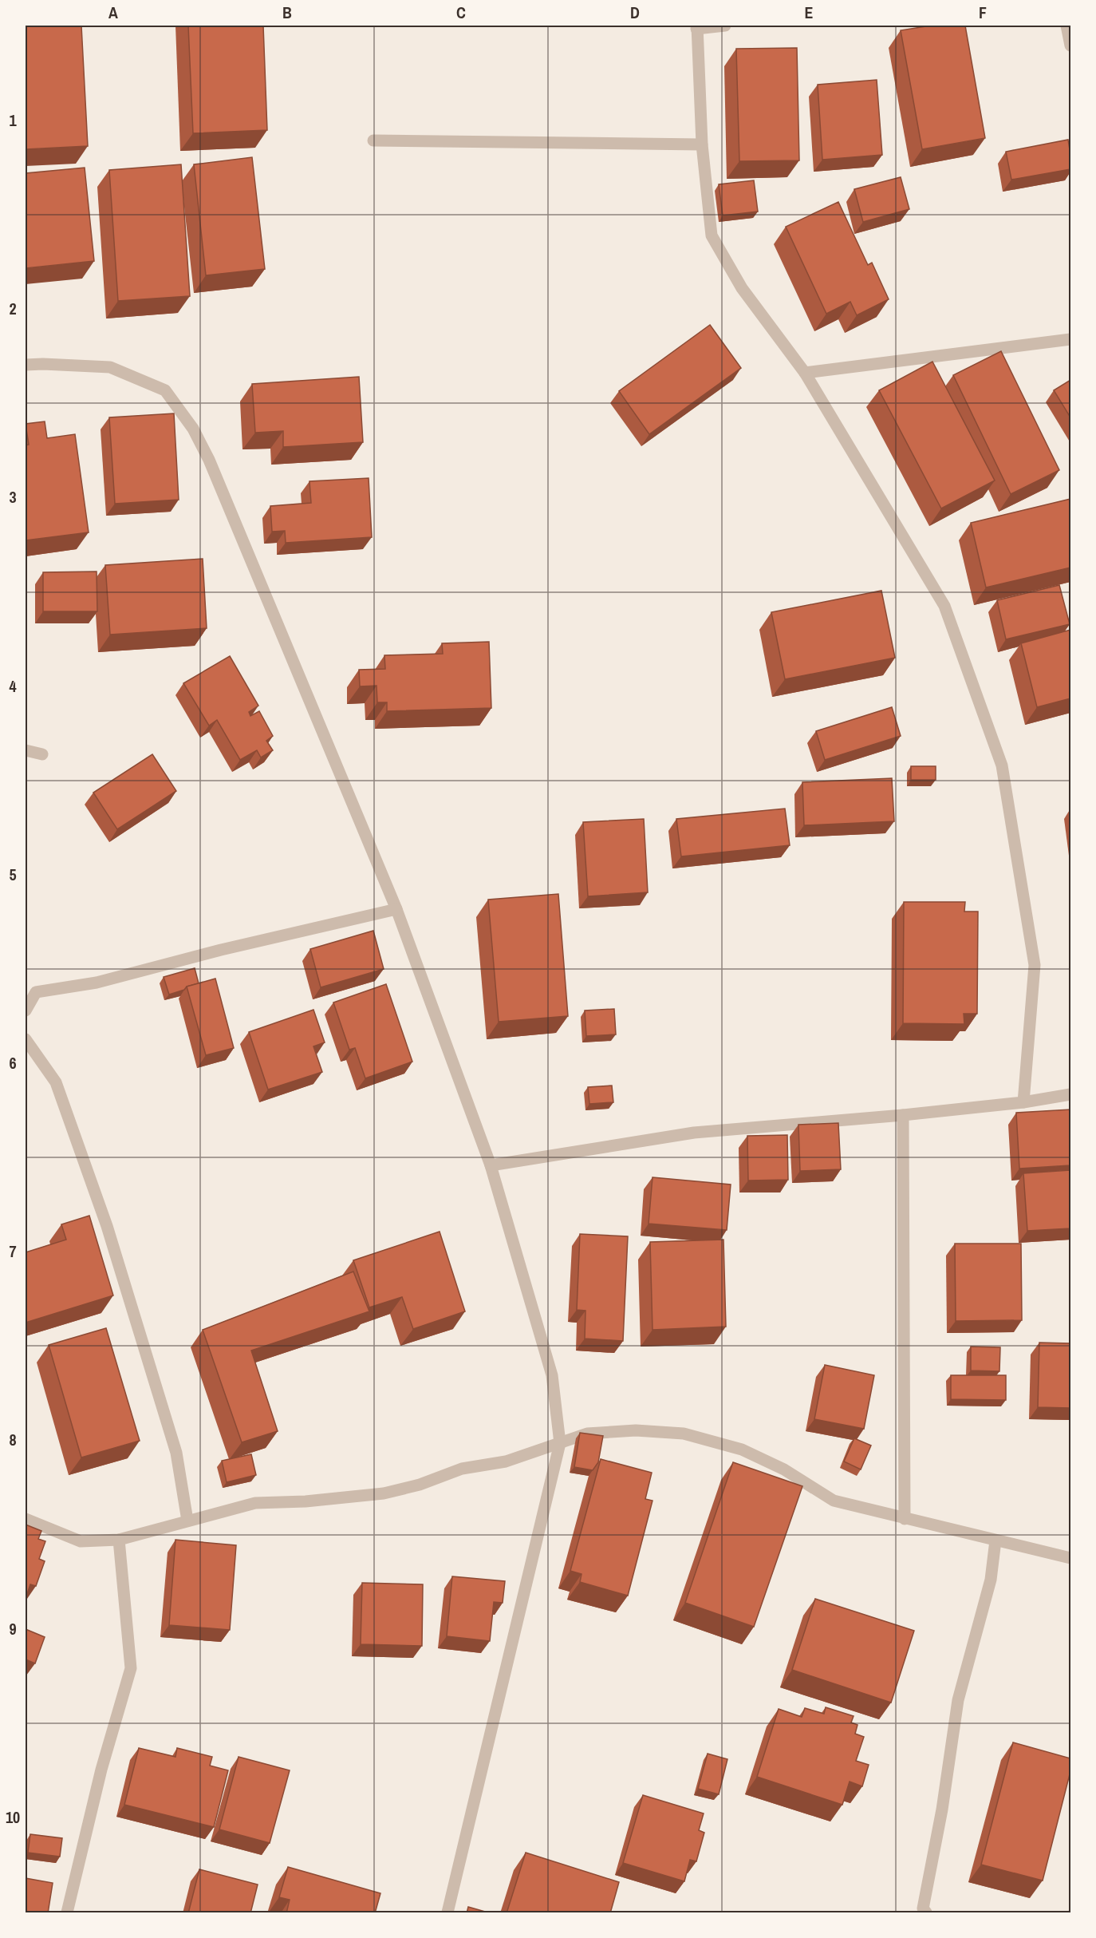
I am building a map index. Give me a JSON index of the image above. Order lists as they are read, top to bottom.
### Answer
{
  "grid": {
    "columns": [
      "A",
      "B",
      "C",
      "D",
      "E",
      "F"
    ],
    "rows": [
      "1",
      "2",
      "3",
      "4",
      "5",
      "6",
      "7",
      "8",
      "9",
      "10"
    ]
  }
}
